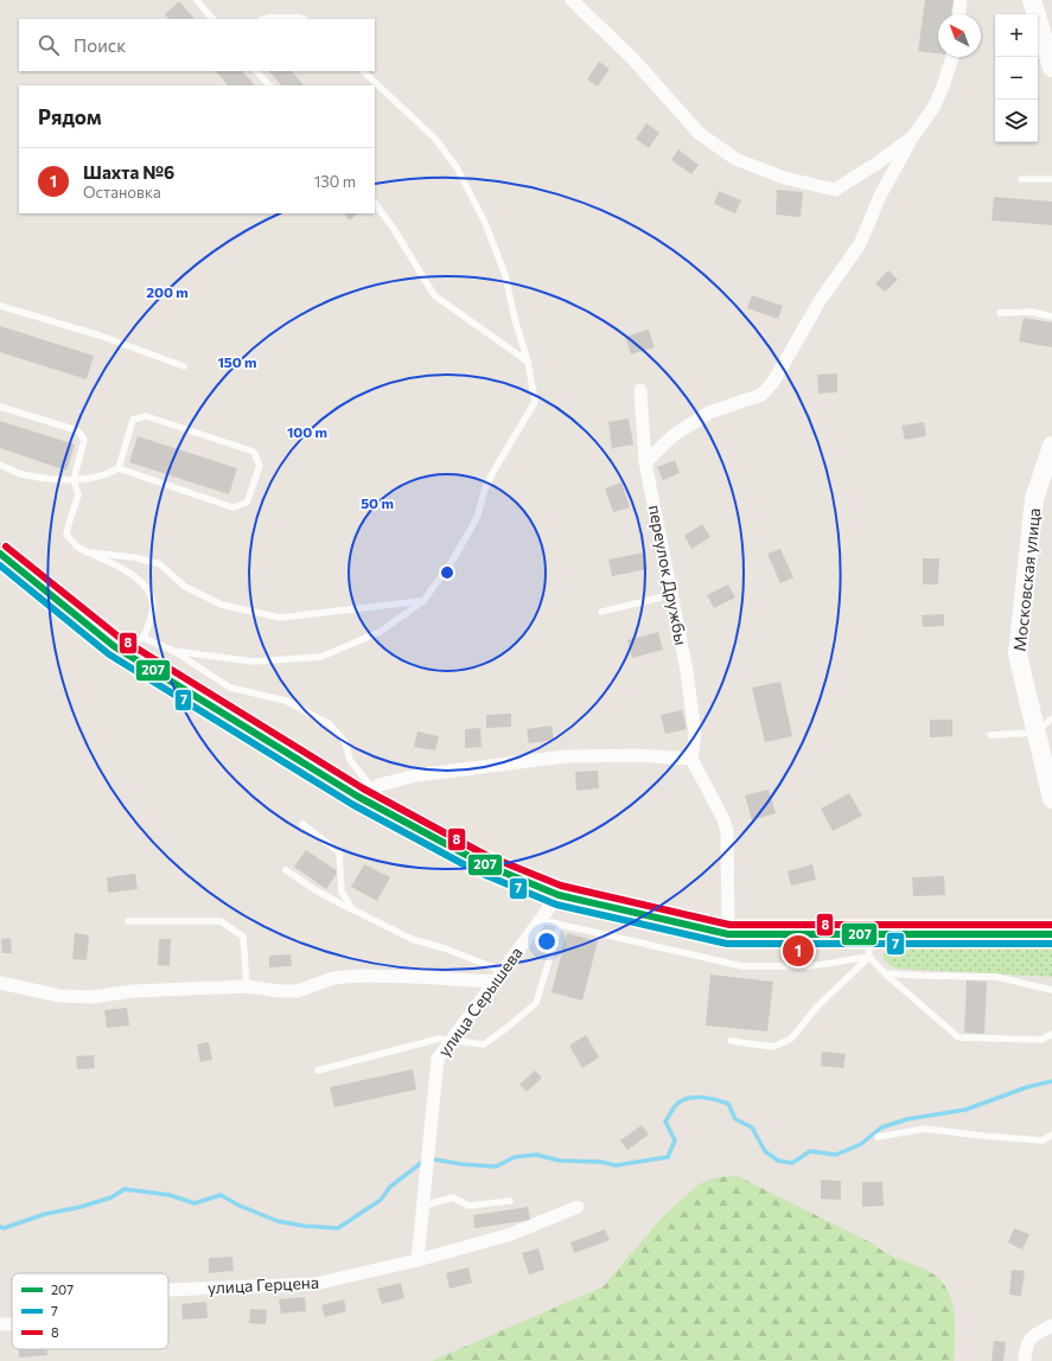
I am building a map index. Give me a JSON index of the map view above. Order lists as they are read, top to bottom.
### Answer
{
  "streets": {
    "street": [
      "переулок Дружбы",
      "Московская улица",
      "улица Серышева",
      "улица Герцена"
    ]
  },
  "crossings": [
    ["улица Серышева", "улица Герцена"]
  ],
  "lines": ["transit line 8", "transit line 207", "transit line 7"],
  "legend": ["207", "7", "8"],
  "north": "top left",
  "page": {
    "map_buttons": ["+", "−"],
    "search": "Поиск",
    "heading": "Рядом",
    "list": [
      {
        "mark": "1",
        "name": "Шахта №6",
        "note": "Остановка",
        "value": "130 m"
      }
    ],
    "pins": "1"
  },
  "rings": [
    "200 m",
    "150 m",
    "100 m",
    "50 m"
  ]
}
